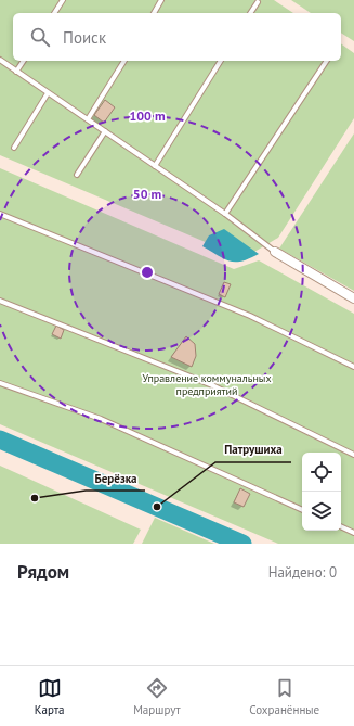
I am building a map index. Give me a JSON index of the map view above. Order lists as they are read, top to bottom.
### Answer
{
  "parks": ["Управление коммунальных предприятий"],
  "places": ["Берёзка", "Патрушиха"],
  "page": {
    "search": "Поиск",
    "heading": ["Рядом", "Найдено: 0"],
    "nav": ["Карта", "Маршрут", "Сохранённые"]
  },
  "rings": ["100 m", "50 m"]
}
